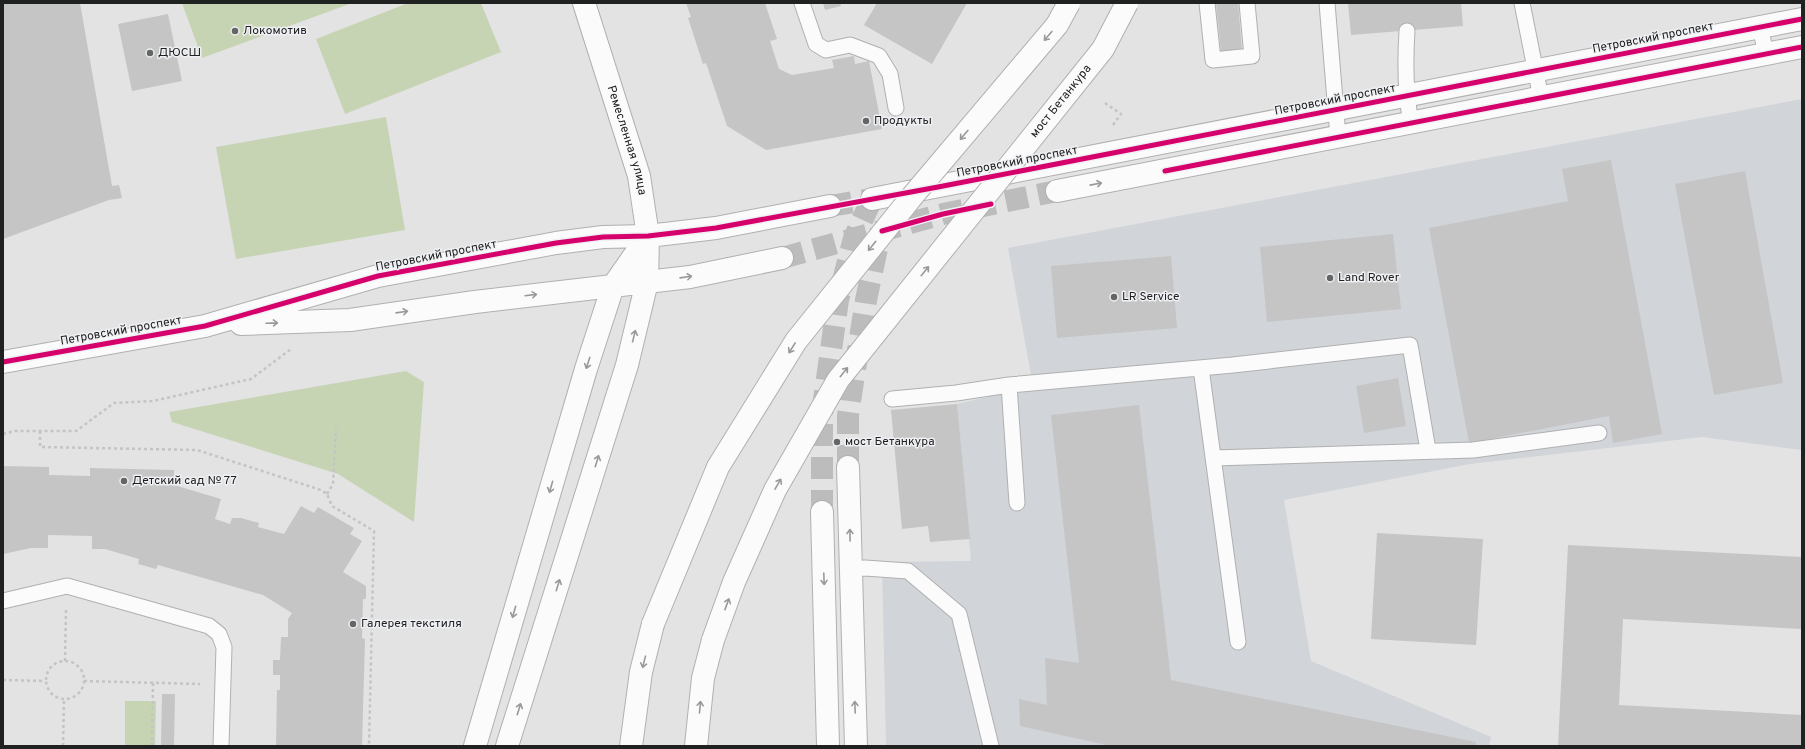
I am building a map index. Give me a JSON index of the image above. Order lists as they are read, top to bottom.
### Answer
{
  "streets": {
    "street": ["Петровский проспект", "мост Бетанкура", "Ремесленная улица"]
  },
  "crossings": [
    ["Петровский проспект", "Ремесленная улица"]
  ],
  "places": [
    "Локомотив",
    "ДЮСШ",
    "Продукты",
    "Land Rover",
    "LR Service",
    "мост Бетанкура",
    "Детский сад № 77",
    "Галерея текстиля"
  ]
}
